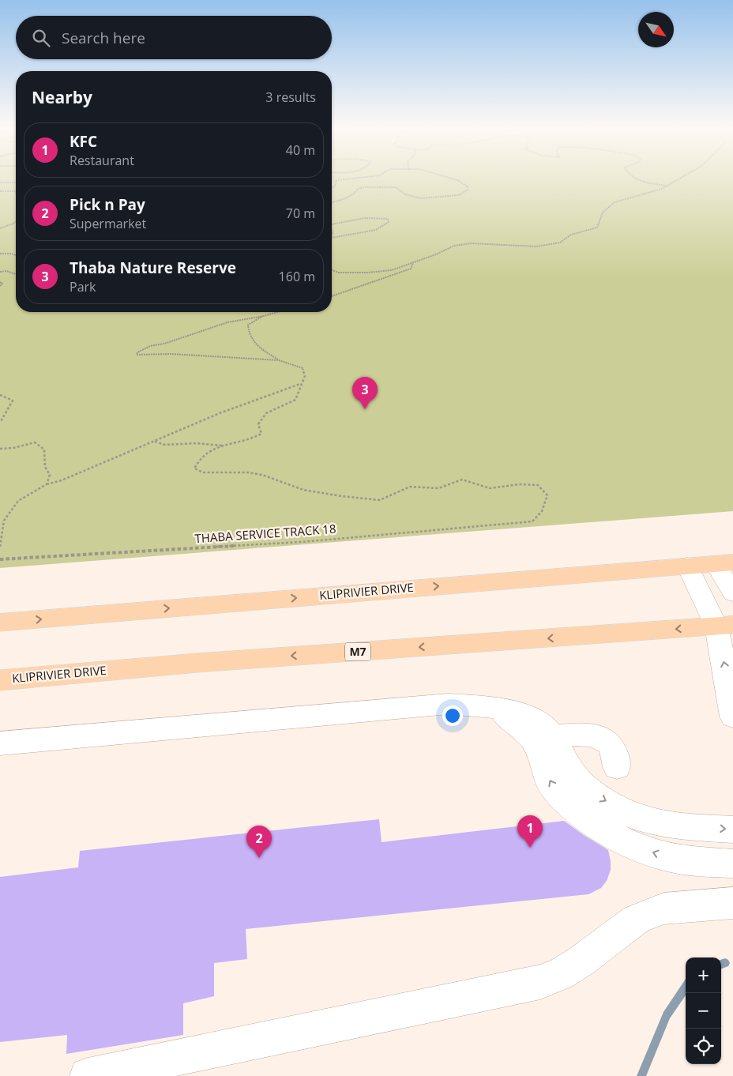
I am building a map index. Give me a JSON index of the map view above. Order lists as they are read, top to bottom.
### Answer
{
  "streets": {
    "main road": ["KLIPRIVIER DRIVE", "M7"],
    "path": ["THABA SERVICE TRACK 18"]
  },
  "north": "bottom right",
  "page": {
    "search": "Search here",
    "heading": ["Nearby", "3 results"],
    "list": [
      {
        "mark": "1",
        "name": "KFC",
        "note": "Restaurant",
        "value": "40 m"
      },
      {
        "mark": "2",
        "name": "Pick n Pay",
        "note": "Supermarket",
        "value": "70 m"
      },
      {
        "mark": "3",
        "name": "Thaba Nature Reserve",
        "note": "Park",
        "value": "160 m"
      }
    ],
    "pins": ["3", "1", "2"],
    "map_buttons": ["+", "−"]
  }
}
